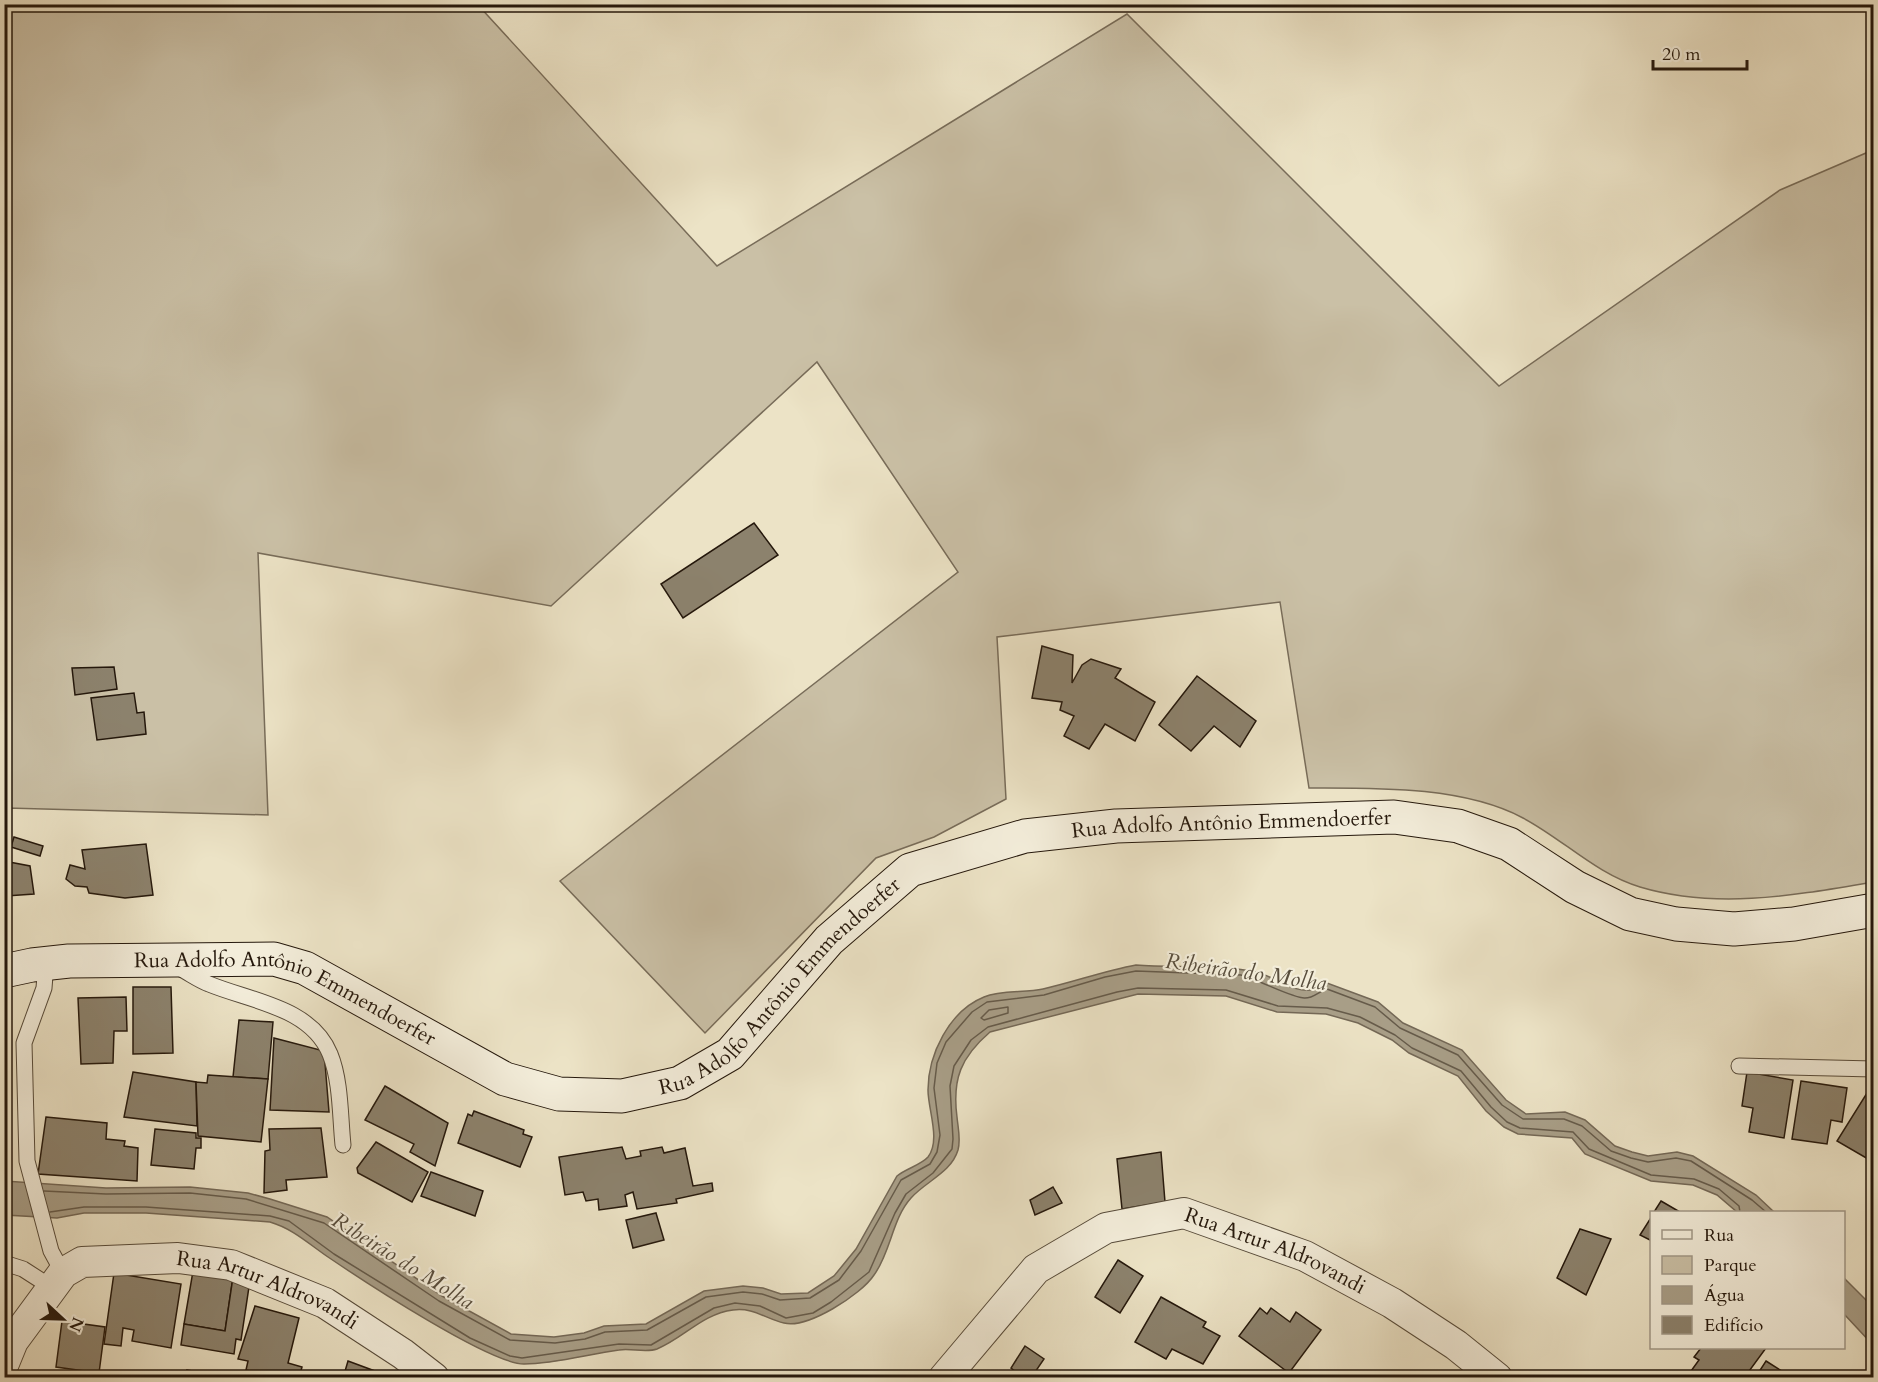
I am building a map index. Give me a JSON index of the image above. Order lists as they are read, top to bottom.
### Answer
{
  "streets": {
    "street": ["Rua Adolfo Antônio Emmendoerfer", "Rua Artur Aldrovandi"]
  },
  "water": ["Ribeirão do Molha"],
  "legend": [
    "Rua",
    "Parque",
    "Água",
    "Edifício"
  ],
  "scale_bar": "20 m",
  "north": "right"
}
